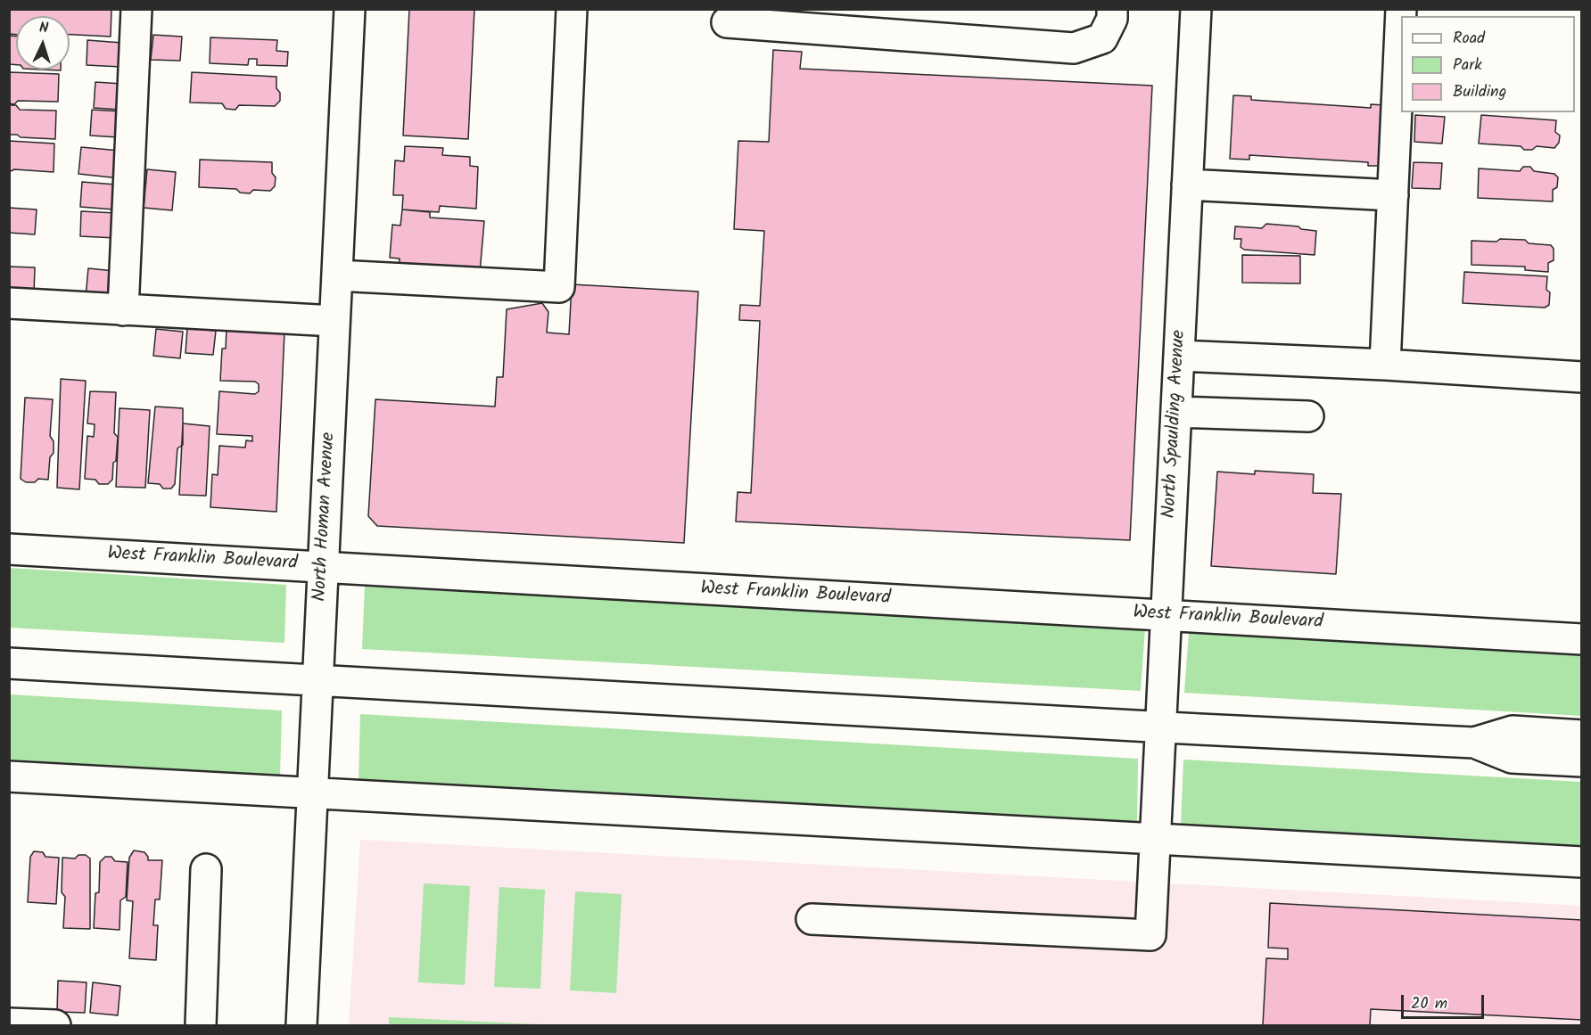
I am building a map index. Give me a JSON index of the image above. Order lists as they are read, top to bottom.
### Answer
{
  "streets": {
    "street": ["North Spaulding Avenue", "North Homan Avenue", "West Franklin Boulevard"]
  },
  "crossings": [
    ["North Spaulding Avenue", "West Franklin Boulevard"],
    ["North Homan Avenue", "West Franklin Boulevard"]
  ],
  "legend": ["Road", "Park", "Building"],
  "scale_bar": "20 m",
  "north": "top"
}
